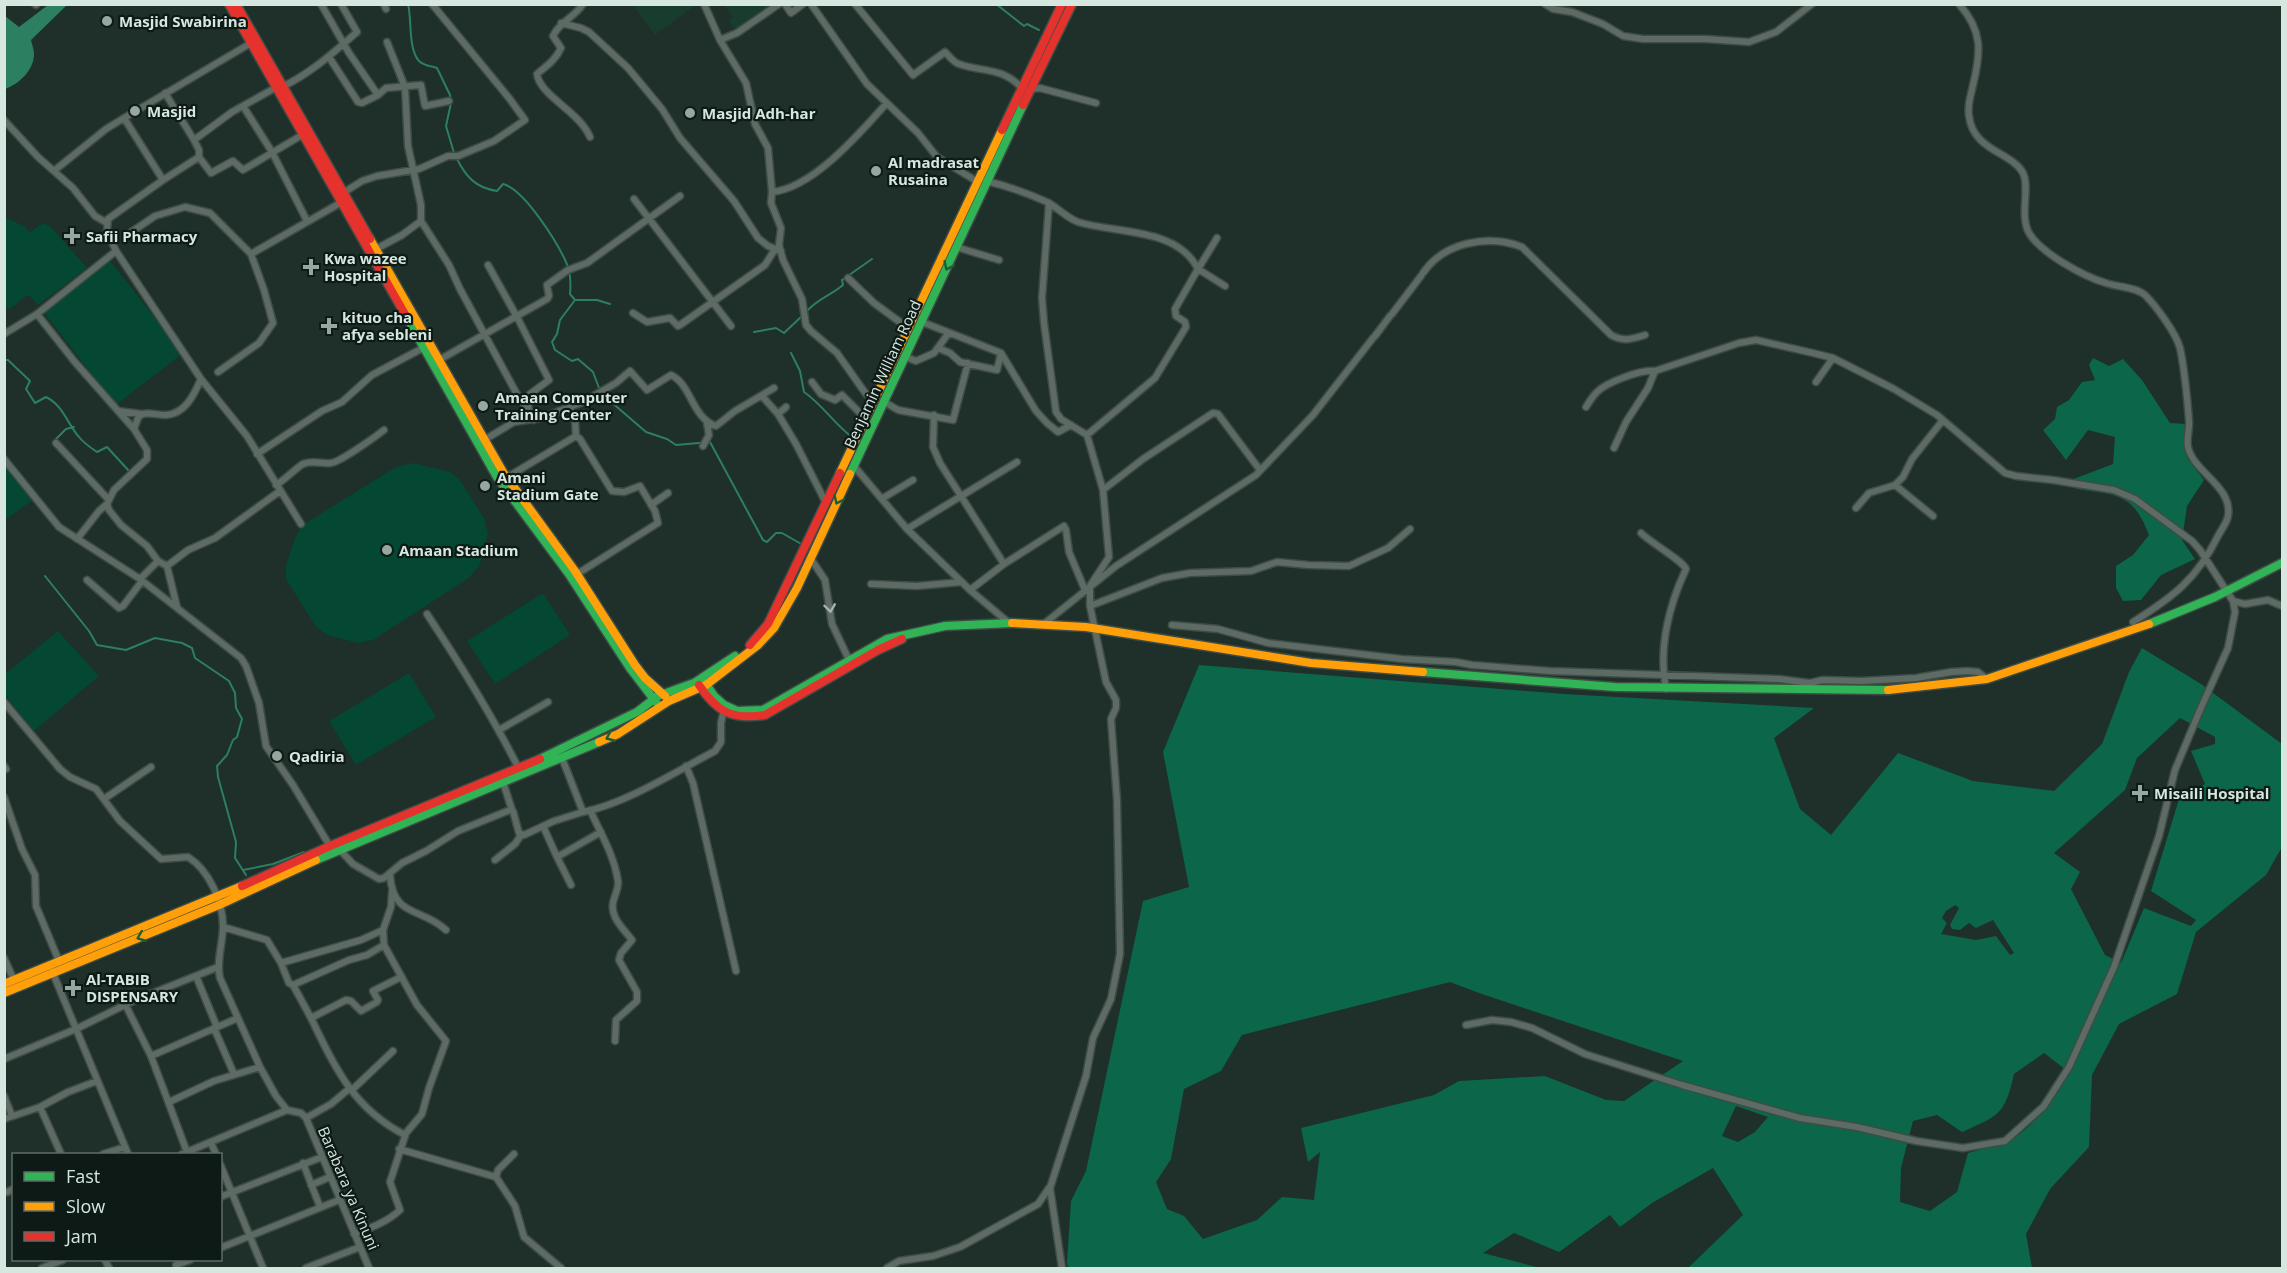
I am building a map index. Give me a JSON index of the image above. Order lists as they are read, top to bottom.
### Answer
{
  "streets": {
    "main road": ["Benjamin William Road"],
    "street": ["Barabara ya Kinuni"]
  },
  "places": {
    "other": [
      "Masjid Swabirina",
      "Masjid",
      "Masjid Adh-har",
      "Al madrasat Rusaina",
      "Amaan Computer Training Center",
      "Amani Stadium Gate",
      "Amaan Stadium",
      "Qadiria"
    ],
    "health": [
      "Safii Pharmacy",
      "Kwa wazee Hospital",
      "kituo cha afya sebleni",
      "Misaili Hospital",
      "Al-TABIB DISPENSARY"
    ]
  },
  "legend": ["Fast", "Slow", "Jam"]
}
